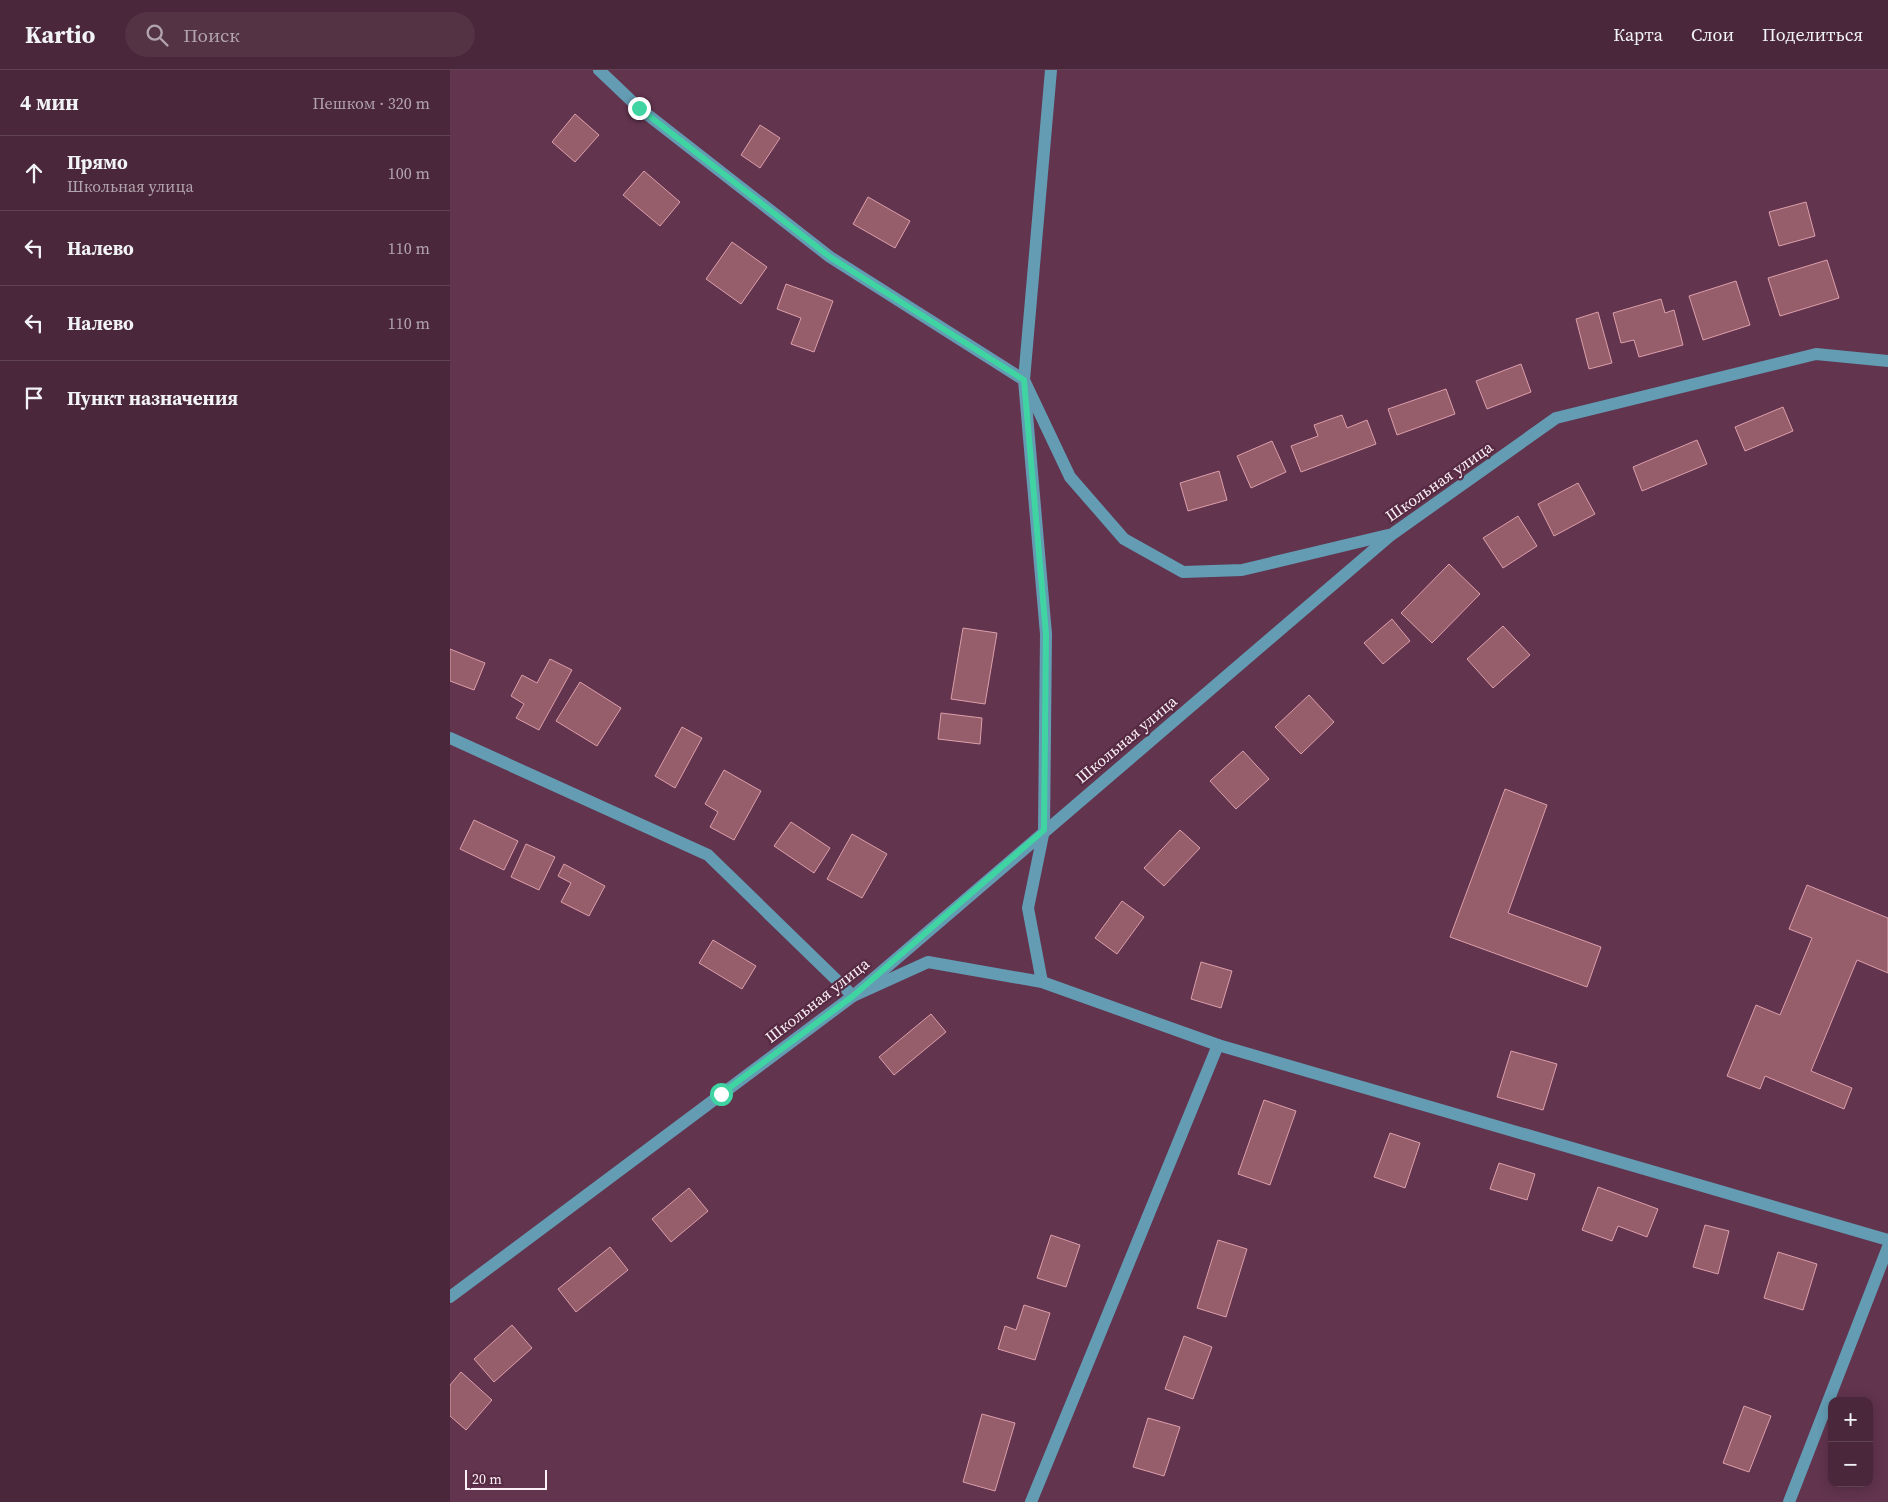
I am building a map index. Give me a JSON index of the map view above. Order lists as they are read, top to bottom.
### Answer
{
  "streets": {
    "street": ["Школьная улица"]
  },
  "scale_bar": "20 m",
  "page": {
    "header": "Kartio",
    "search": "Поиск",
    "nav": ["Карта", "Слои", "Поделиться"],
    "heading": ["4 мин", "Пешком · 320 m"],
    "list": [
      ["Прямо", "Школьная улица", "100 m"],
      ["Налево", "110 m"],
      ["Налево", "110 m"],
      "Пункт назначения"
    ],
    "map_buttons": ["+", "−"],
    "scale": "20 m"
  }
}
